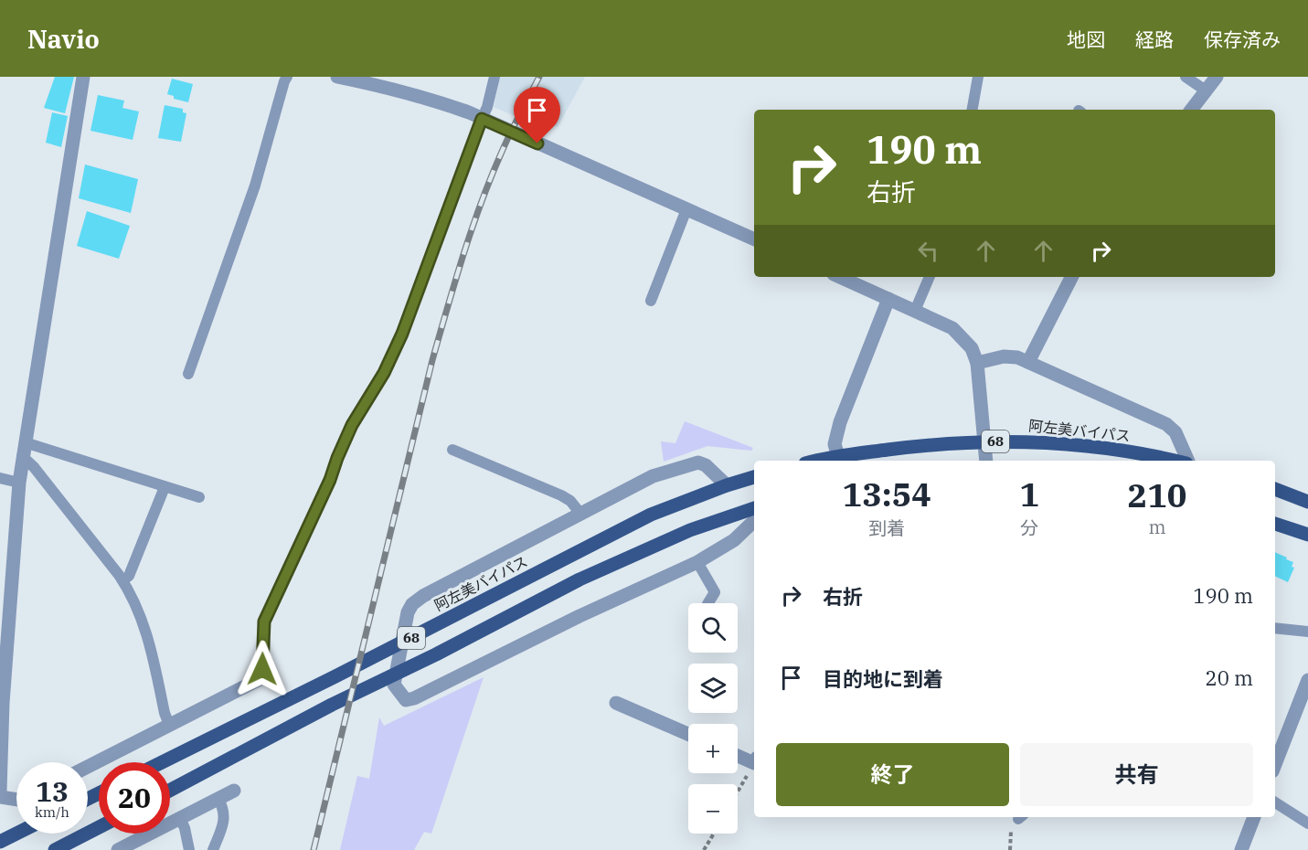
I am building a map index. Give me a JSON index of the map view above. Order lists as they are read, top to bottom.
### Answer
{
  "streets": {
    "main road": ["阿左美バイパス", "68"]
  },
  "page": {
    "header": "Navio",
    "nav": ["地図", "経路", "保存済み"],
    "turn": ["190 m", "右折"],
    "eta": [
      "13:54",
      "到着",
      "1",
      "分",
      "210",
      "m"
    ],
    "list": [
      {
        "name": "右折",
        "value": "190 m"
      },
      {
        "name": "目的地に到着",
        "value": "20 m"
      }
    ],
    "map_buttons": ["+", "−"],
    "buttons": ["終了", "共有"],
    "speed": "13 km/h",
    "limit": "20"
  }
}
